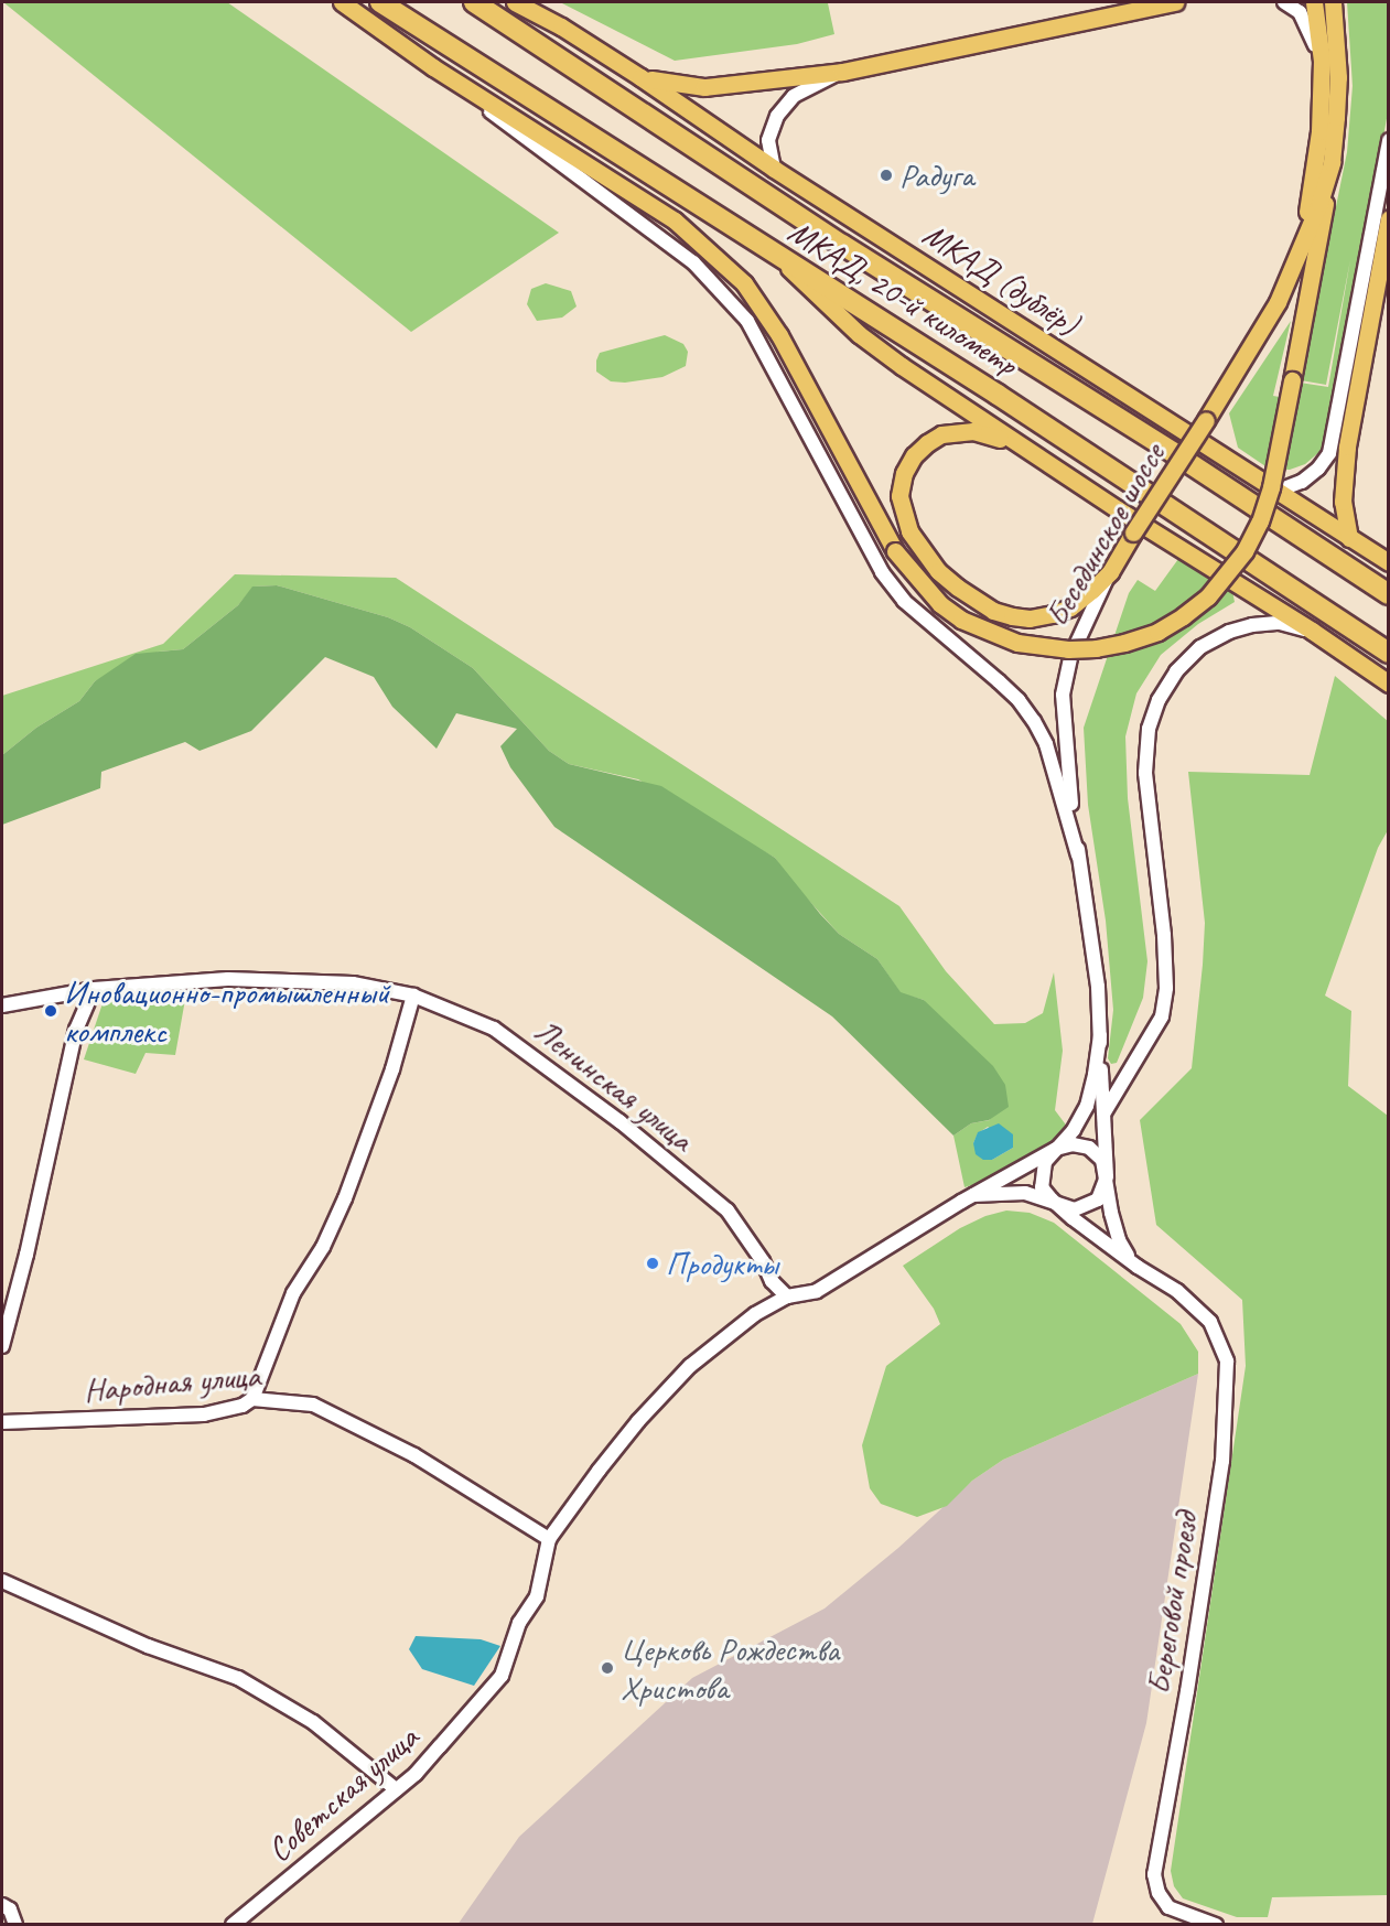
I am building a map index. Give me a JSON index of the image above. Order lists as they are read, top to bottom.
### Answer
{
  "streets": {
    "highway": ["МКАД, 20-й километр"],
    "main road": ["МКАД (дублёр)", "Бесединское шоссе"],
    "street": [
      "Ленинская улица",
      "Народная улица",
      "Береговой проезд",
      "Советская улица"
    ]
  },
  "crossings": [
    ["Бесединское шоссе", "Береговой проезд"],
    ["Народная улица", "Советская улица"]
  ],
  "places": [
    "Радуга",
    "Иновационно-промышленный комплекс",
    "Продукты",
    "Церковь Рождества Христова"
  ]
}
